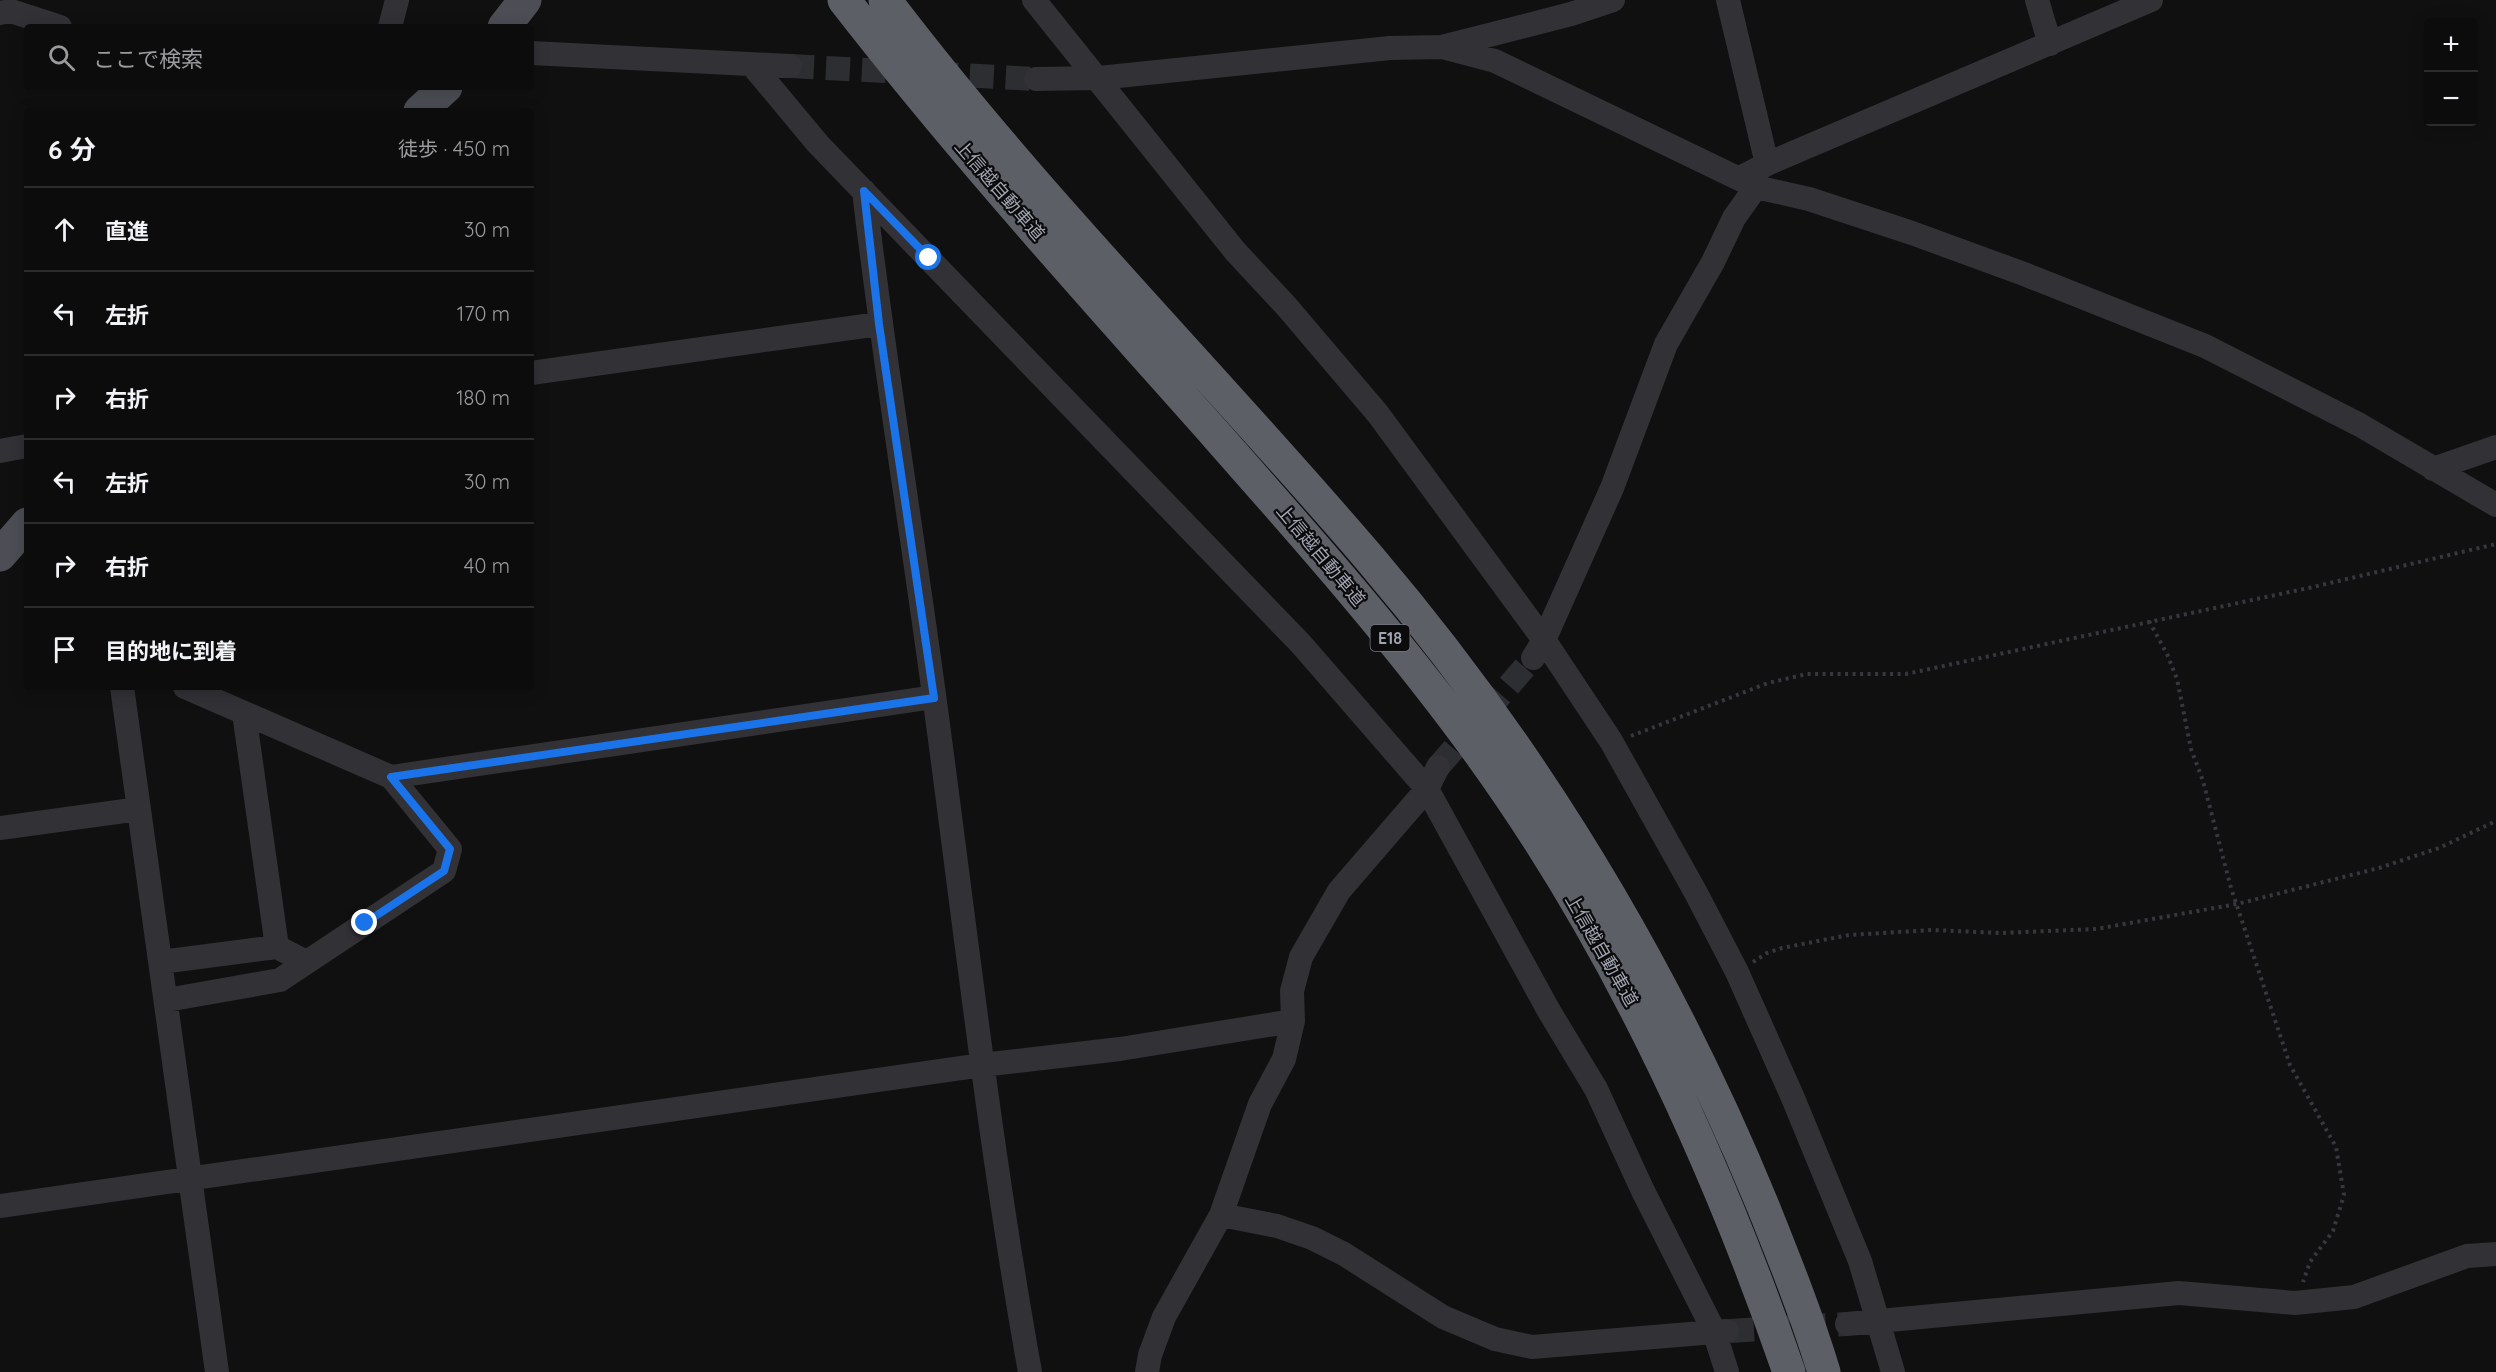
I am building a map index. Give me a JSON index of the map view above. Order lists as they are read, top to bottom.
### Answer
{
  "streets": {
    "highway": ["上信越自動車道", "E18"]
  },
  "page": {
    "map_buttons": ["+", "−"],
    "search": "ここで検索",
    "heading": ["6 分", "徒歩 · 450 m"],
    "list": [
      ["直進", "30 m"],
      ["左折", "170 m"],
      ["右折", "180 m"],
      ["左折", "30 m"],
      ["右折", "40 m"],
      "目的地に到着"
    ]
  }
}
